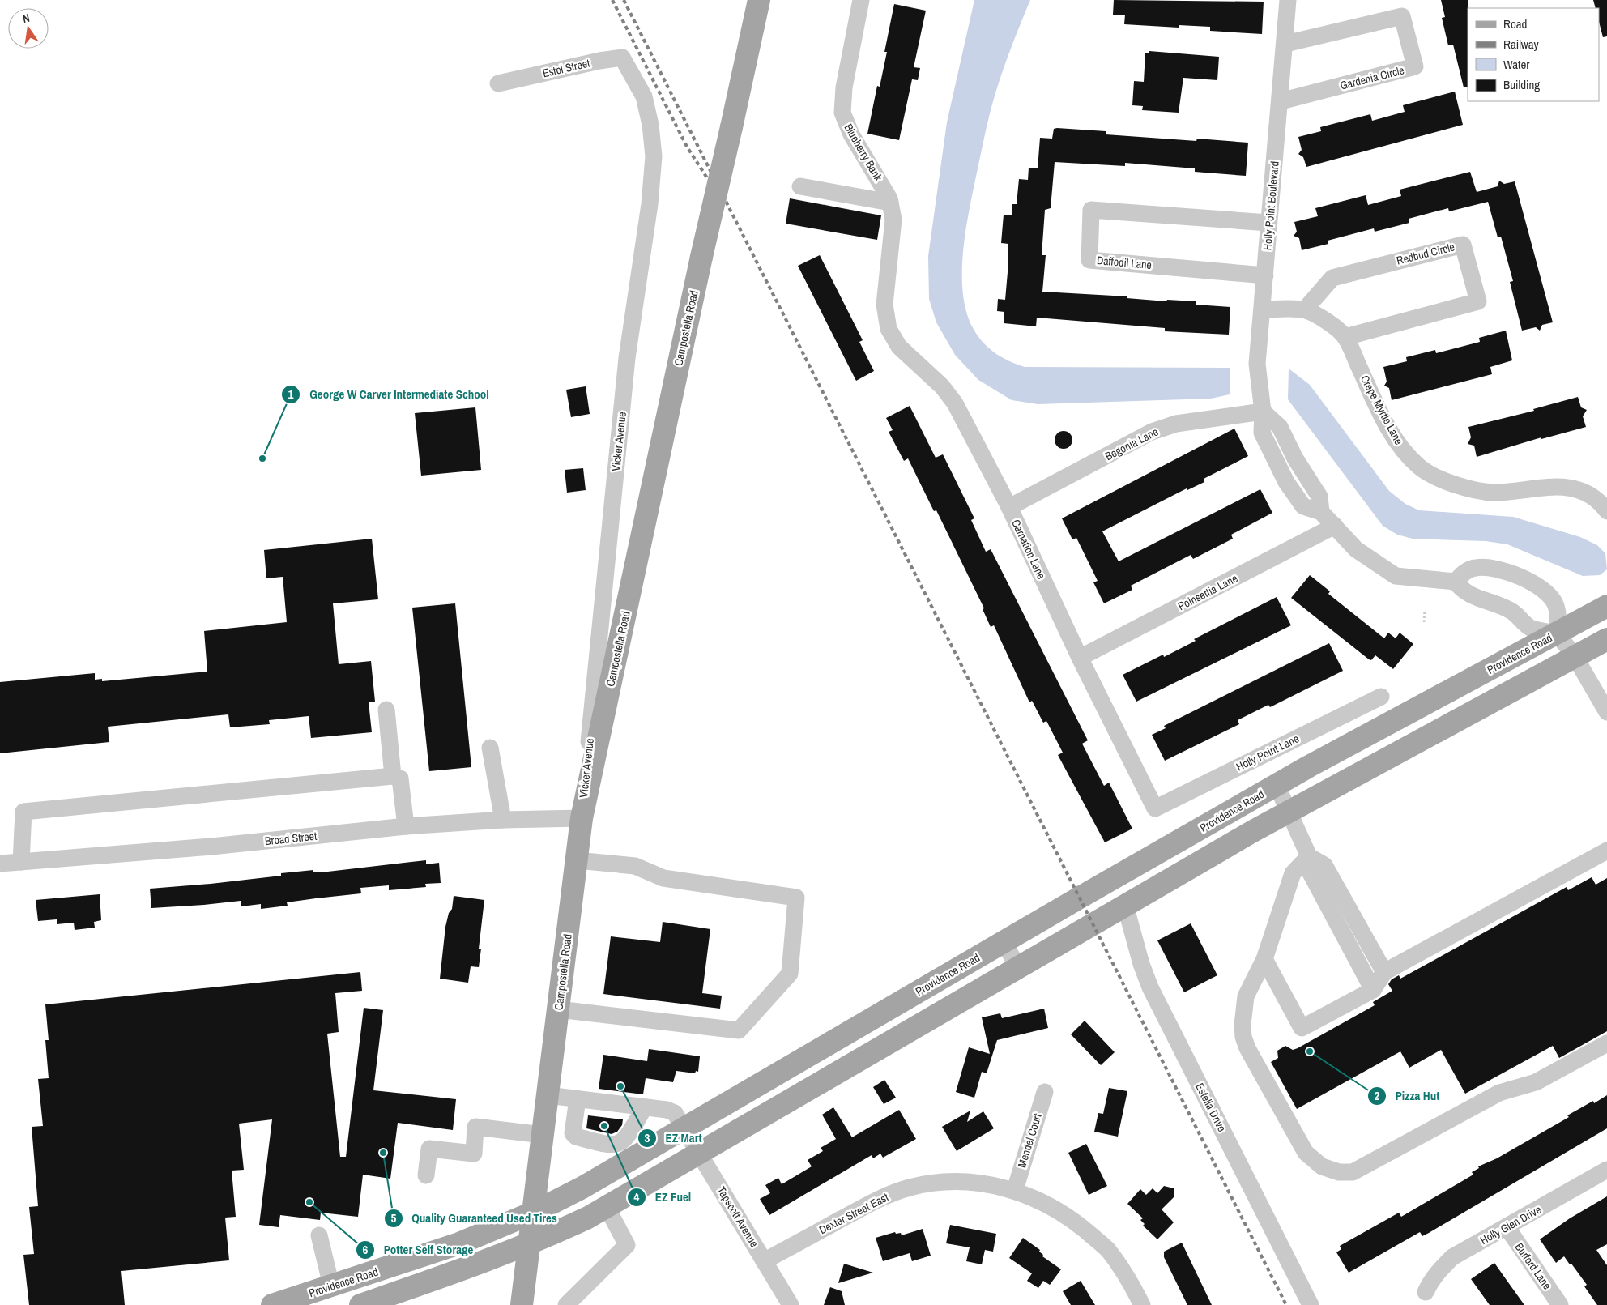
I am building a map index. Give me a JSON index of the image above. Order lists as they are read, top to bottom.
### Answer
{
  "streets": {
    "main road": ["Campostella Road", "Providence Road"],
    "street": [
      "Estol Street",
      "Gardenia Circle",
      "Blueberry Bank",
      "Holly Point Boulevard",
      "Redbud Circle",
      "Daffodil Lane",
      "Crepe Myrtle Lane",
      "Vicker Avenue",
      "Begonia Lane",
      "Carnation Lane",
      "Poinsettia Lane",
      "Holly Point Lane",
      "Broad Street",
      "Estella Drive",
      "Mendel Court",
      "Dexter Street East",
      "Tapscott Avenue",
      "Holly Glen Drive",
      "Burford Lane"
    ]
  },
  "crossings": [
    ["Estol Street", "Vicker Avenue"],
    ["Gardenia Circle", "Holly Point Boulevard"],
    ["Blueberry Bank", "Carnation Lane"],
    ["Holly Point Boulevard", "Daffodil Lane"],
    ["Holly Point Boulevard", "Crepe Myrtle Lane"],
    ["Holly Point Boulevard", "Begonia Lane"],
    ["Redbud Circle", "Crepe Myrtle Lane"],
    ["Campostella Road", "Vicker Avenue"],
    ["Campostella Road", "Providence Road"],
    ["Campostella Road", "Broad Street"],
    ["Campostella Road", "Tapscott Avenue"],
    ["Vicker Avenue", "Broad Street"],
    ["Begonia Lane", "Carnation Lane"],
    ["Carnation Lane", "Poinsettia Lane"],
    ["Carnation Lane", "Holly Point Lane"],
    ["Providence Road", "Tapscott Avenue"],
    ["Mendel Court", "Dexter Street East"],
    ["Dexter Street East", "Tapscott Avenue"],
    ["Holly Glen Drive", "Burford Lane"]
  ],
  "places": [
    "George W Carver Intermediate School",
    "Pizza Hut",
    "EZ Mart",
    "EZ Fuel",
    "Quality Guaranteed Used Tires",
    "Potter Self Storage"
  ],
  "legend": [
    "Road",
    "Railway",
    "Water",
    "Building"
  ],
  "north": "top"
}
